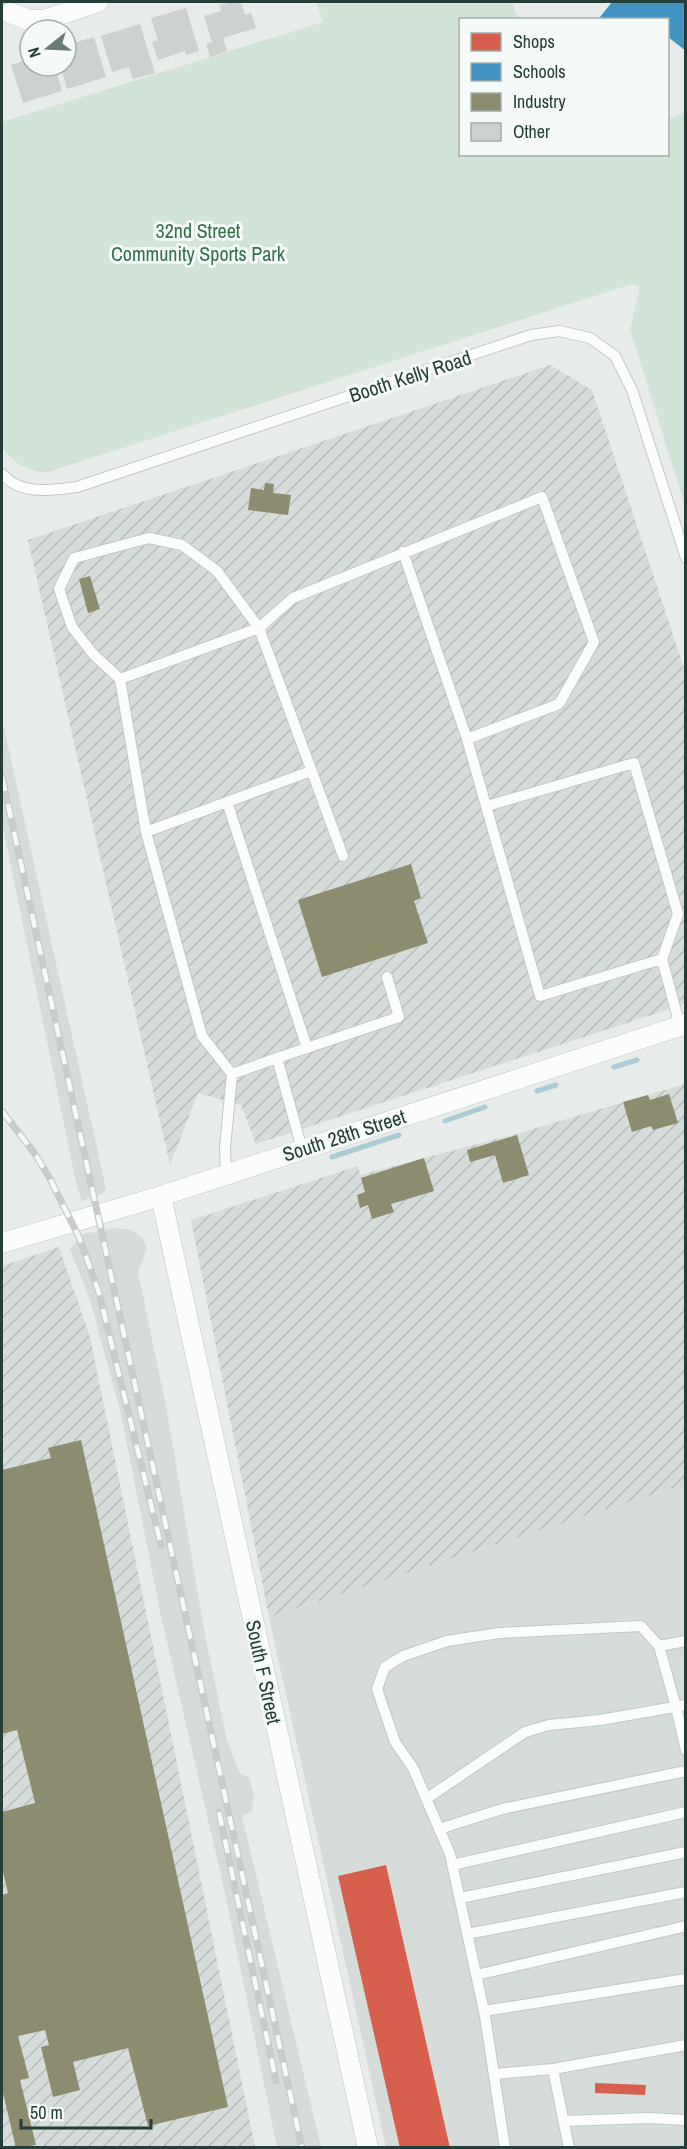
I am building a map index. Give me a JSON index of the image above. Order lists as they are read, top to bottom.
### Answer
{
  "streets": {
    "street": ["South 28th Street", "South F Street"],
    "lane": ["Booth Kelly Road"]
  },
  "crossings": [
    ["South 28th Street", "South F Street"]
  ],
  "parks": ["32nd Street Community Sports Park"],
  "legend": [
    "Shops",
    "Schools",
    "Industry",
    "Other"
  ],
  "scale_bar": "50 m",
  "north": "left"
}
